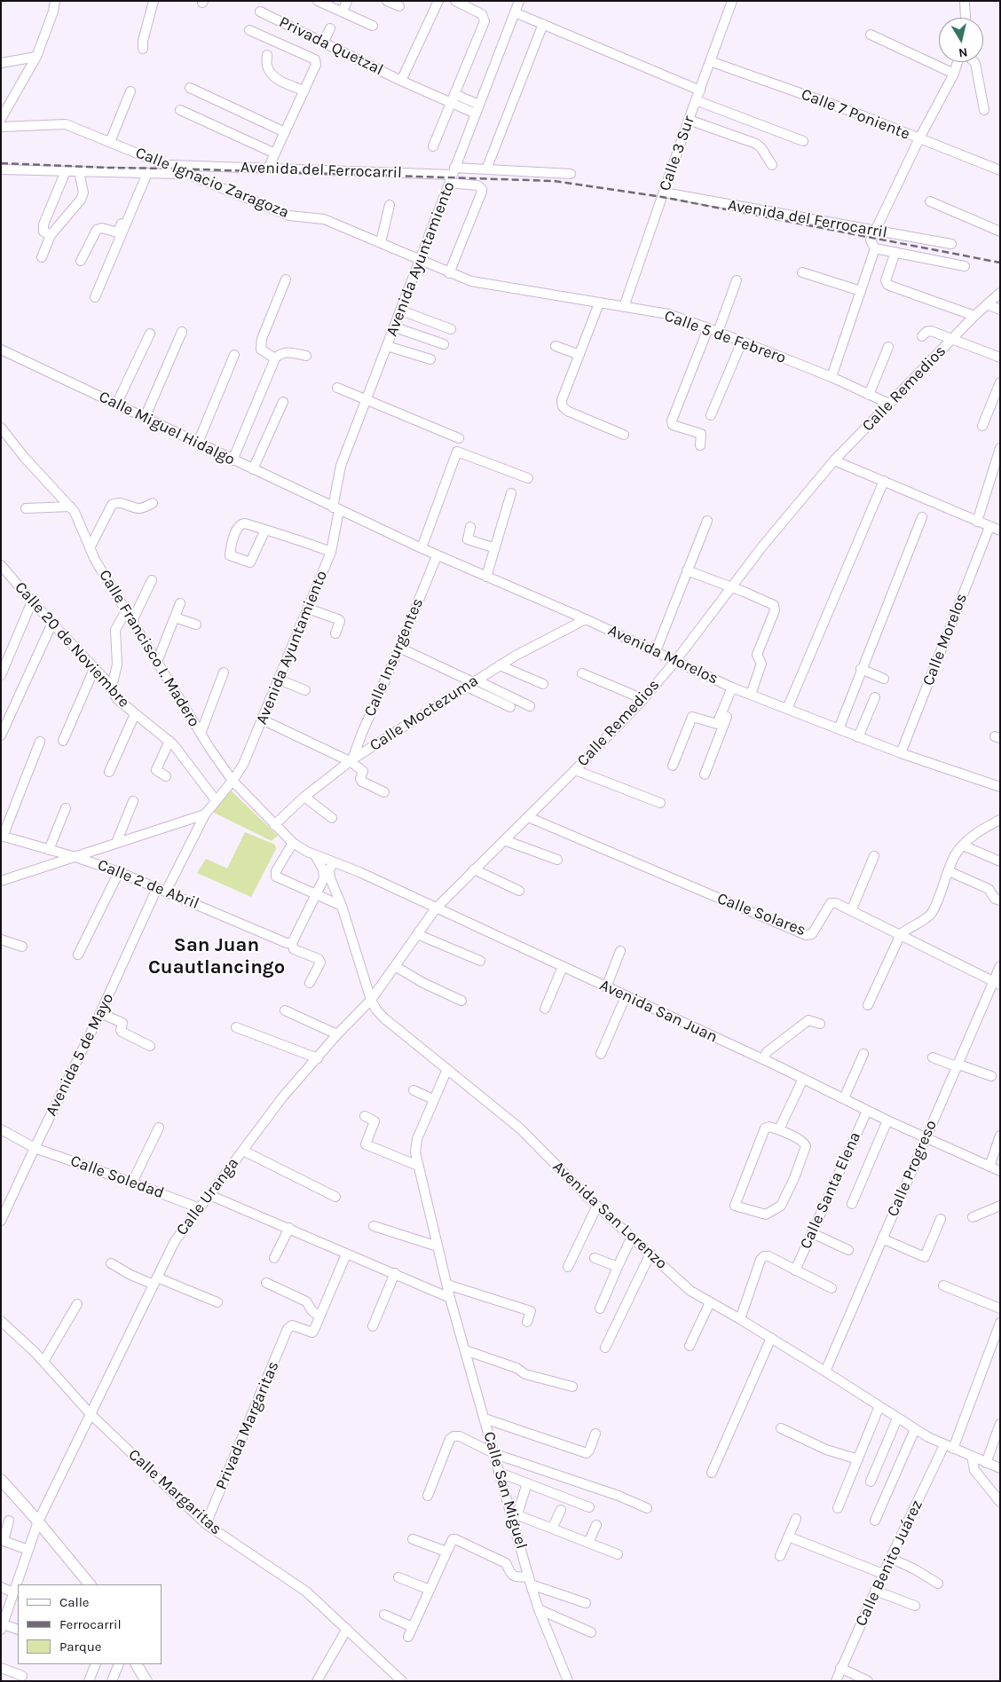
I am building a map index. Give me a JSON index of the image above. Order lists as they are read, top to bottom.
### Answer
{
  "streets": {
    "street": [
      "Privada Quetzal",
      "Calle 7 Poniente",
      "Calle 3 Sur",
      "Avenida del Ferrocarril",
      "Calle Ignacio Zaragoza",
      "Avenida Ayuntamiento",
      "Calle 5 de Febrero",
      "Calle Remedios",
      "Calle Miguel Hidalgo",
      "Calle Morelos",
      "Calle 20 de Noviembre",
      "Calle Francisco I. Madero",
      "Avenida Morelos",
      "Calle Insurgentes",
      "Calle Moctezuma",
      "Calle 2 de Abril",
      "Calle Solares",
      "Avenida San Juan",
      "Avenida 5 de Mayo",
      "Calle Progreso",
      "Calle Soledad",
      "Calle Santa Elena",
      "Calle Uranga",
      "Avenida San Lorenzo",
      "Privada Margaritas",
      "Calle San Miguel",
      "Calle Margaritas",
      "Calle Benito Juárez"
    ]
  },
  "crossings": [
    ["Calle 7 Poniente", "Calle 3 Sur"],
    ["Calle 3 Sur", "Avenida del Ferrocarril"],
    ["Calle 3 Sur", "Calle 5 de Febrero"],
    ["Avenida del Ferrocarril", "Calle Ignacio Zaragoza"],
    ["Avenida del Ferrocarril", "Avenida Ayuntamiento"],
    ["Calle Ignacio Zaragoza", "Avenida Ayuntamiento"],
    ["Calle Ignacio Zaragoza", "Calle 5 de Febrero"],
    ["Avenida Ayuntamiento", "Calle 5 de Febrero"],
    ["Avenida Ayuntamiento", "Calle Miguel Hidalgo"],
    ["Avenida Ayuntamiento", "Calle 20 de Noviembre"],
    ["Avenida Ayuntamiento", "Calle Francisco I. Madero"],
    ["Avenida Ayuntamiento", "Avenida Morelos"],
    ["Avenida Ayuntamiento", "Calle 2 de Abril"],
    ["Calle 5 de Febrero", "Calle Remedios"],
    ["Calle Remedios", "Avenida Morelos"],
    ["Calle Remedios", "Calle Solares"],
    ["Calle Remedios", "Avenida San Juan"],
    ["Calle Remedios", "Calle Uranga"],
    ["Calle Miguel Hidalgo", "Avenida Morelos"],
    ["Calle Morelos", "Avenida Morelos"],
    ["Calle Francisco I. Madero", "Calle Moctezuma"],
    ["Calle Francisco I. Madero", "Avenida San Juan"],
    ["Avenida Morelos", "Calle Insurgentes"],
    ["Avenida Morelos", "Calle Moctezuma"],
    ["Calle Insurgentes", "Calle Moctezuma"],
    ["Calle 2 de Abril", "Avenida 5 de Mayo"],
    ["Calle Solares", "Calle Progreso"],
    ["Avenida San Juan", "Calle Progreso"],
    ["Avenida San Juan", "Calle Santa Elena"],
    ["Avenida San Juan", "Calle Uranga"],
    ["Avenida San Juan", "Avenida San Lorenzo"],
    ["Avenida 5 de Mayo", "Calle Soledad"],
    ["Calle Progreso", "Avenida San Lorenzo"],
    ["Calle Soledad", "Calle Uranga"],
    ["Calle Uranga", "Avenida San Lorenzo"],
    ["Calle Uranga", "Calle Margaritas"],
    ["Avenida San Lorenzo", "Calle San Miguel"],
    ["Avenida San Lorenzo", "Calle Benito Juárez"],
    ["Privada Margaritas", "Calle Margaritas"]
  ],
  "districts": ["San Juan Cuautlancingo"],
  "legend": ["Calle", "Ferrocarril", "Parque"],
  "north": "bottom"
}
